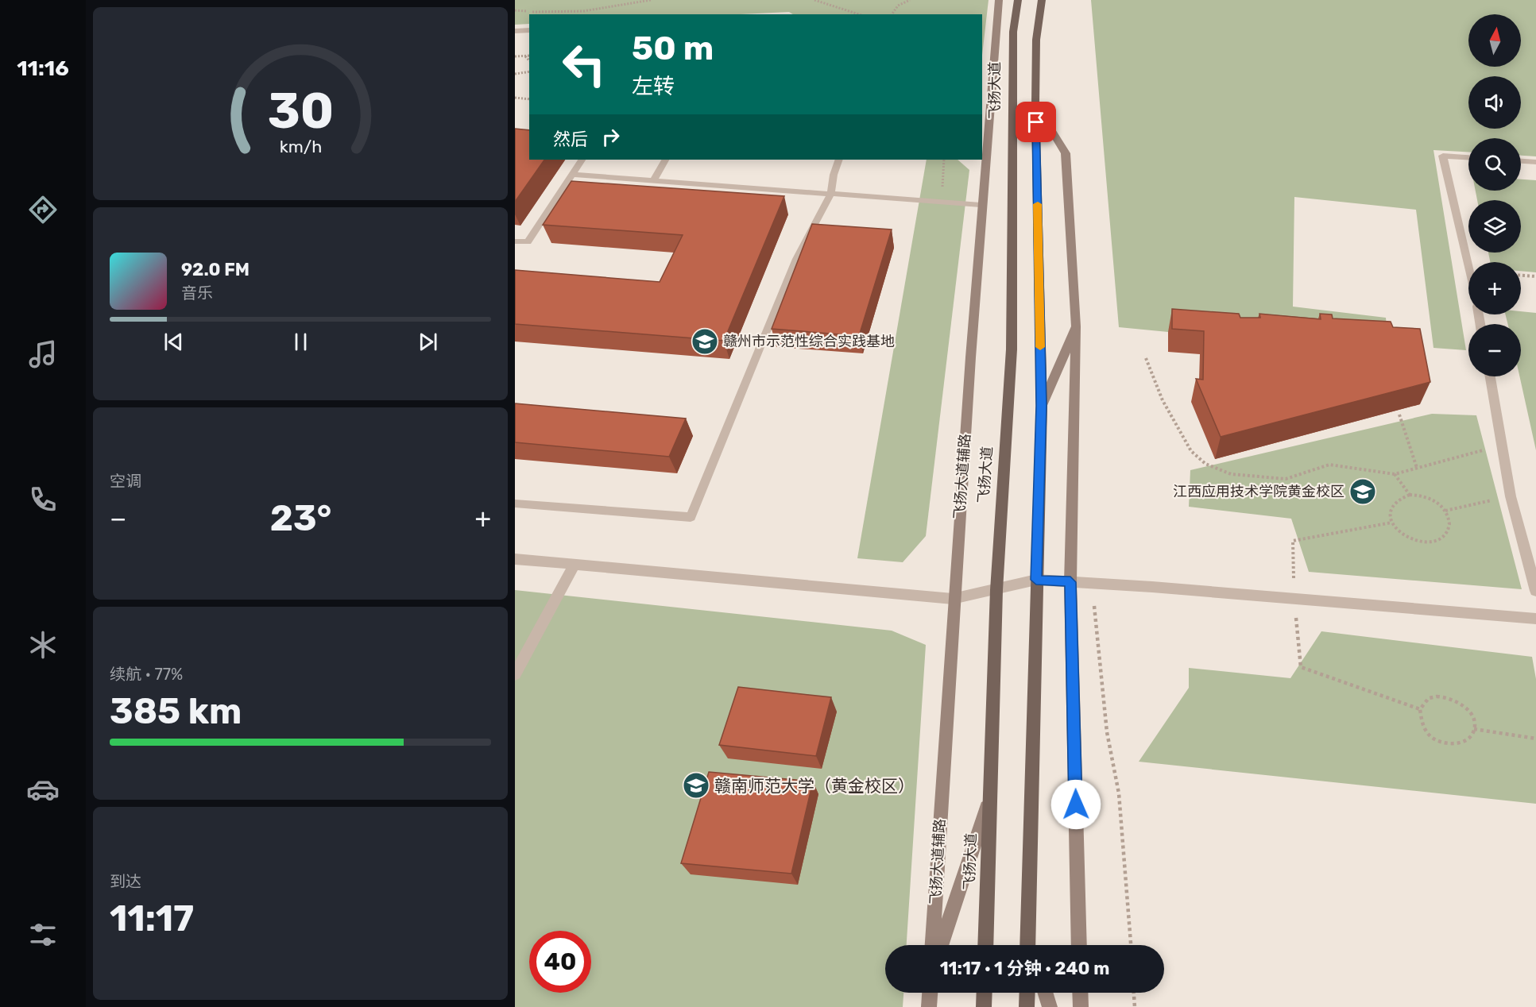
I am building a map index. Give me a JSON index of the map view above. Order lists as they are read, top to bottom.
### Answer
{
  "streets": {
    "main road": ["飞扬大道"],
    "street": ["飞扬大道辅路"]
  },
  "places": {
    "school or university": ["赣州市示范性综合实践基地", "江西应用技术学院黄金校区", "赣南师范大学（黄金校区）"]
  },
  "north": "top",
  "page": {
    "tabs": "11:16",
    "map_buttons": ["+", "−"],
    "turn": ["50 m", "左转"],
    "then": "然后",
    "song": ["92.0 FM", "音乐"],
    "tile": [
      "空调",
      ["续航 · 77%", "385 km"],
      ["到达", "11:17"]
    ],
    "heat": ["−", "23°", "+"],
    "limit": "40",
    "trip": "11:17 · 1 分钟 · 240 m",
    "gauge": ["30", "km/h"]
  }
}
